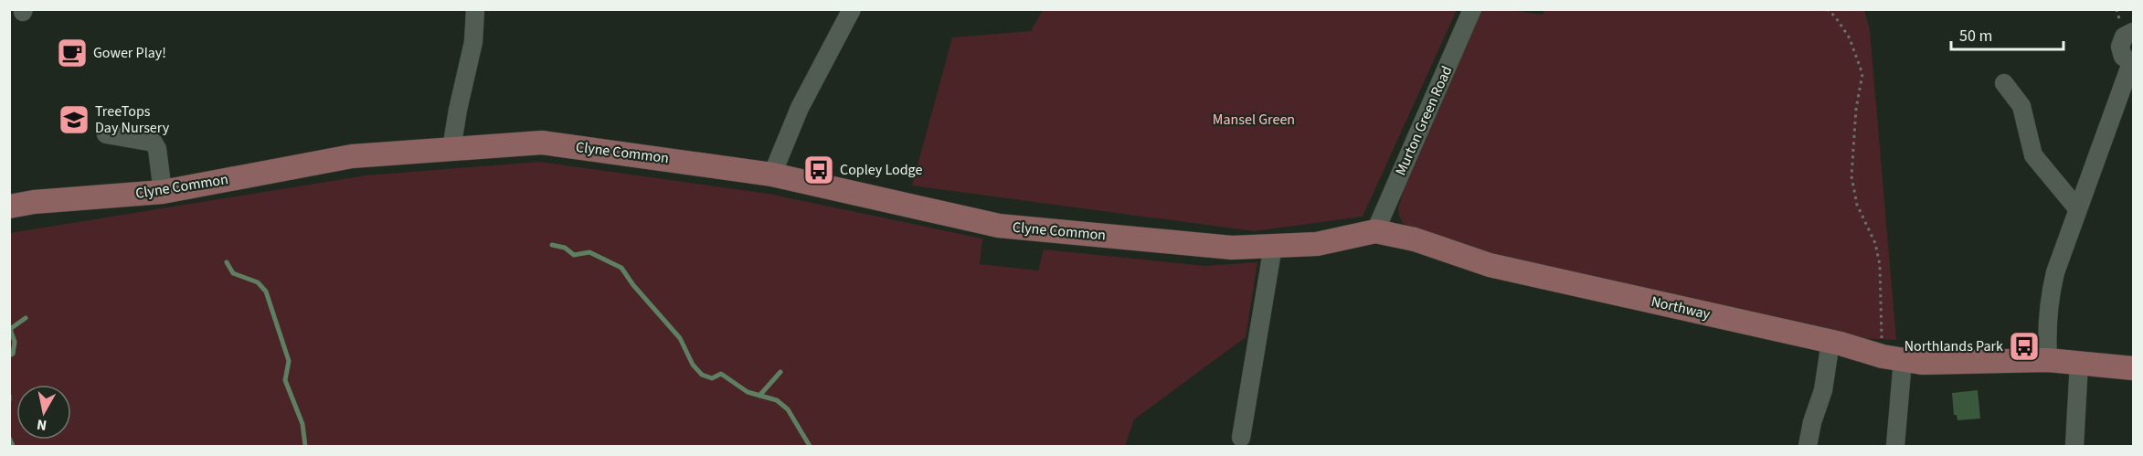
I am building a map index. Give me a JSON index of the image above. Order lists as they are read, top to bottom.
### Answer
{
  "streets": {
    "main road": ["Clyne Common", "Northway"],
    "street": ["Murton Green Road"]
  },
  "crossings": [
    ["Murton Green Road", "Northway"],
    ["Clyne Common", "Northway"]
  ],
  "parks": ["Mansel Green"],
  "places": {
    "cafe": ["Gower Play!"],
    "school or university": ["TreeTops Day Nursery"],
    "bus stop": ["Copley Lodge", "Northlands Park"]
  },
  "scale_bar": "50 m",
  "north": "bottom"
}
